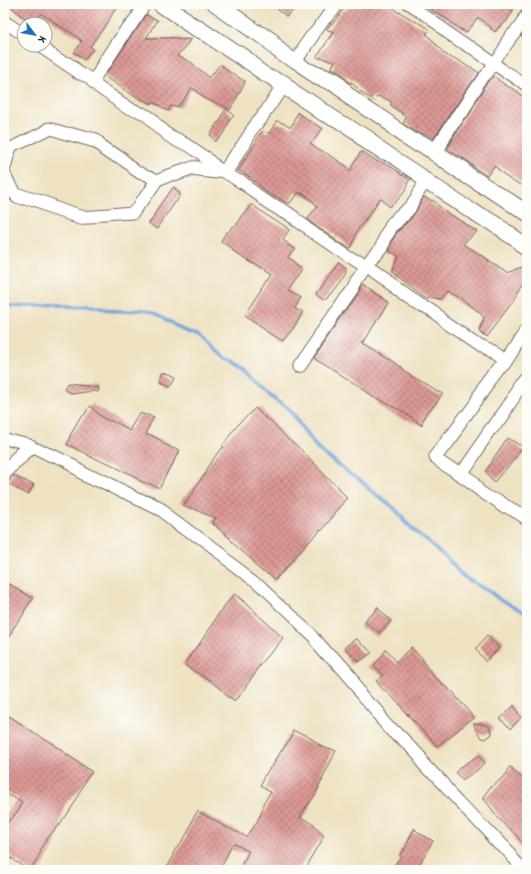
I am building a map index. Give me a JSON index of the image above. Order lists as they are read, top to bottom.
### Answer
{
  "north": "bottom right"
}
